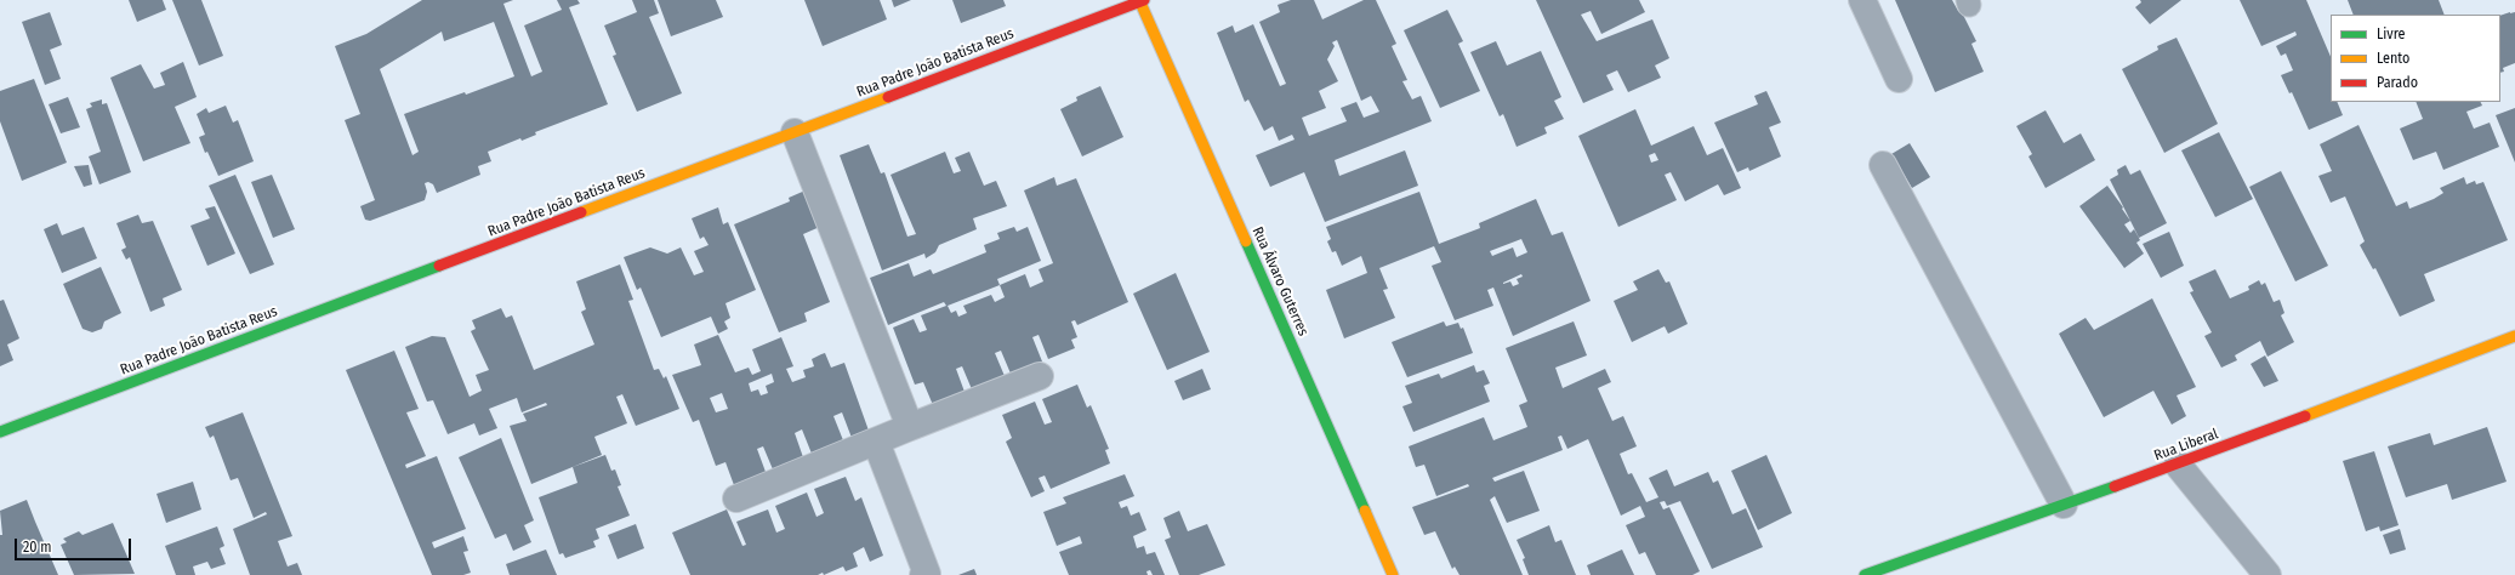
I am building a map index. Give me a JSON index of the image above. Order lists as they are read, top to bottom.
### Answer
{
  "streets": {
    "street": ["Rua Padre João Batista Reus", "Rua Álvaro Guterres", "Rua Liberal"]
  },
  "crossings": [
    ["Rua Padre João Batista Reus", "Rua Álvaro Guterres"]
  ],
  "legend": ["Livre", "Lento", "Parado"],
  "scale_bar": "20 m"
}
